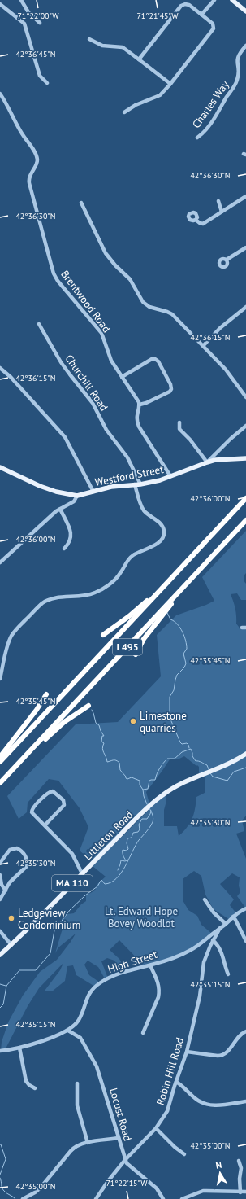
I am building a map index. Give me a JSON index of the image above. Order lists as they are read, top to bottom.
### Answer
{
  "streets": {
    "highway": ["I 495"],
    "main road": ["Westford Street", "Littleton Road", "MA 110"],
    "street": [
      "Charles Way",
      "Brentwood Road",
      "Churchill Road",
      "High Street",
      "Robin Hill Road",
      "Locust Road"
    ]
  },
  "crossings": [
    ["Churchill Road", "Westford Street"],
    ["High Street", "Robin Hill Road"],
    ["High Street", "Locust Road"],
    ["Robin Hill Road", "Locust Road"]
  ],
  "parks": ["Lt. Edward Hope Bovey Woodlot"],
  "places": ["Limestone quarries", "Ledgeview Condominium"],
  "north": "top",
  "coordinates": [
    "71°22'00\"W",
    "71°21'45\"W",
    "42°36'45\"N",
    "42°36'30\"N",
    "42°36'15\"N",
    "42°36'00\"N",
    "42°35'45\"N",
    "42°35'30\"N",
    "42°35'15\"N",
    "42°35'00\"N",
    "71°22'15\"W"
  ]
}
